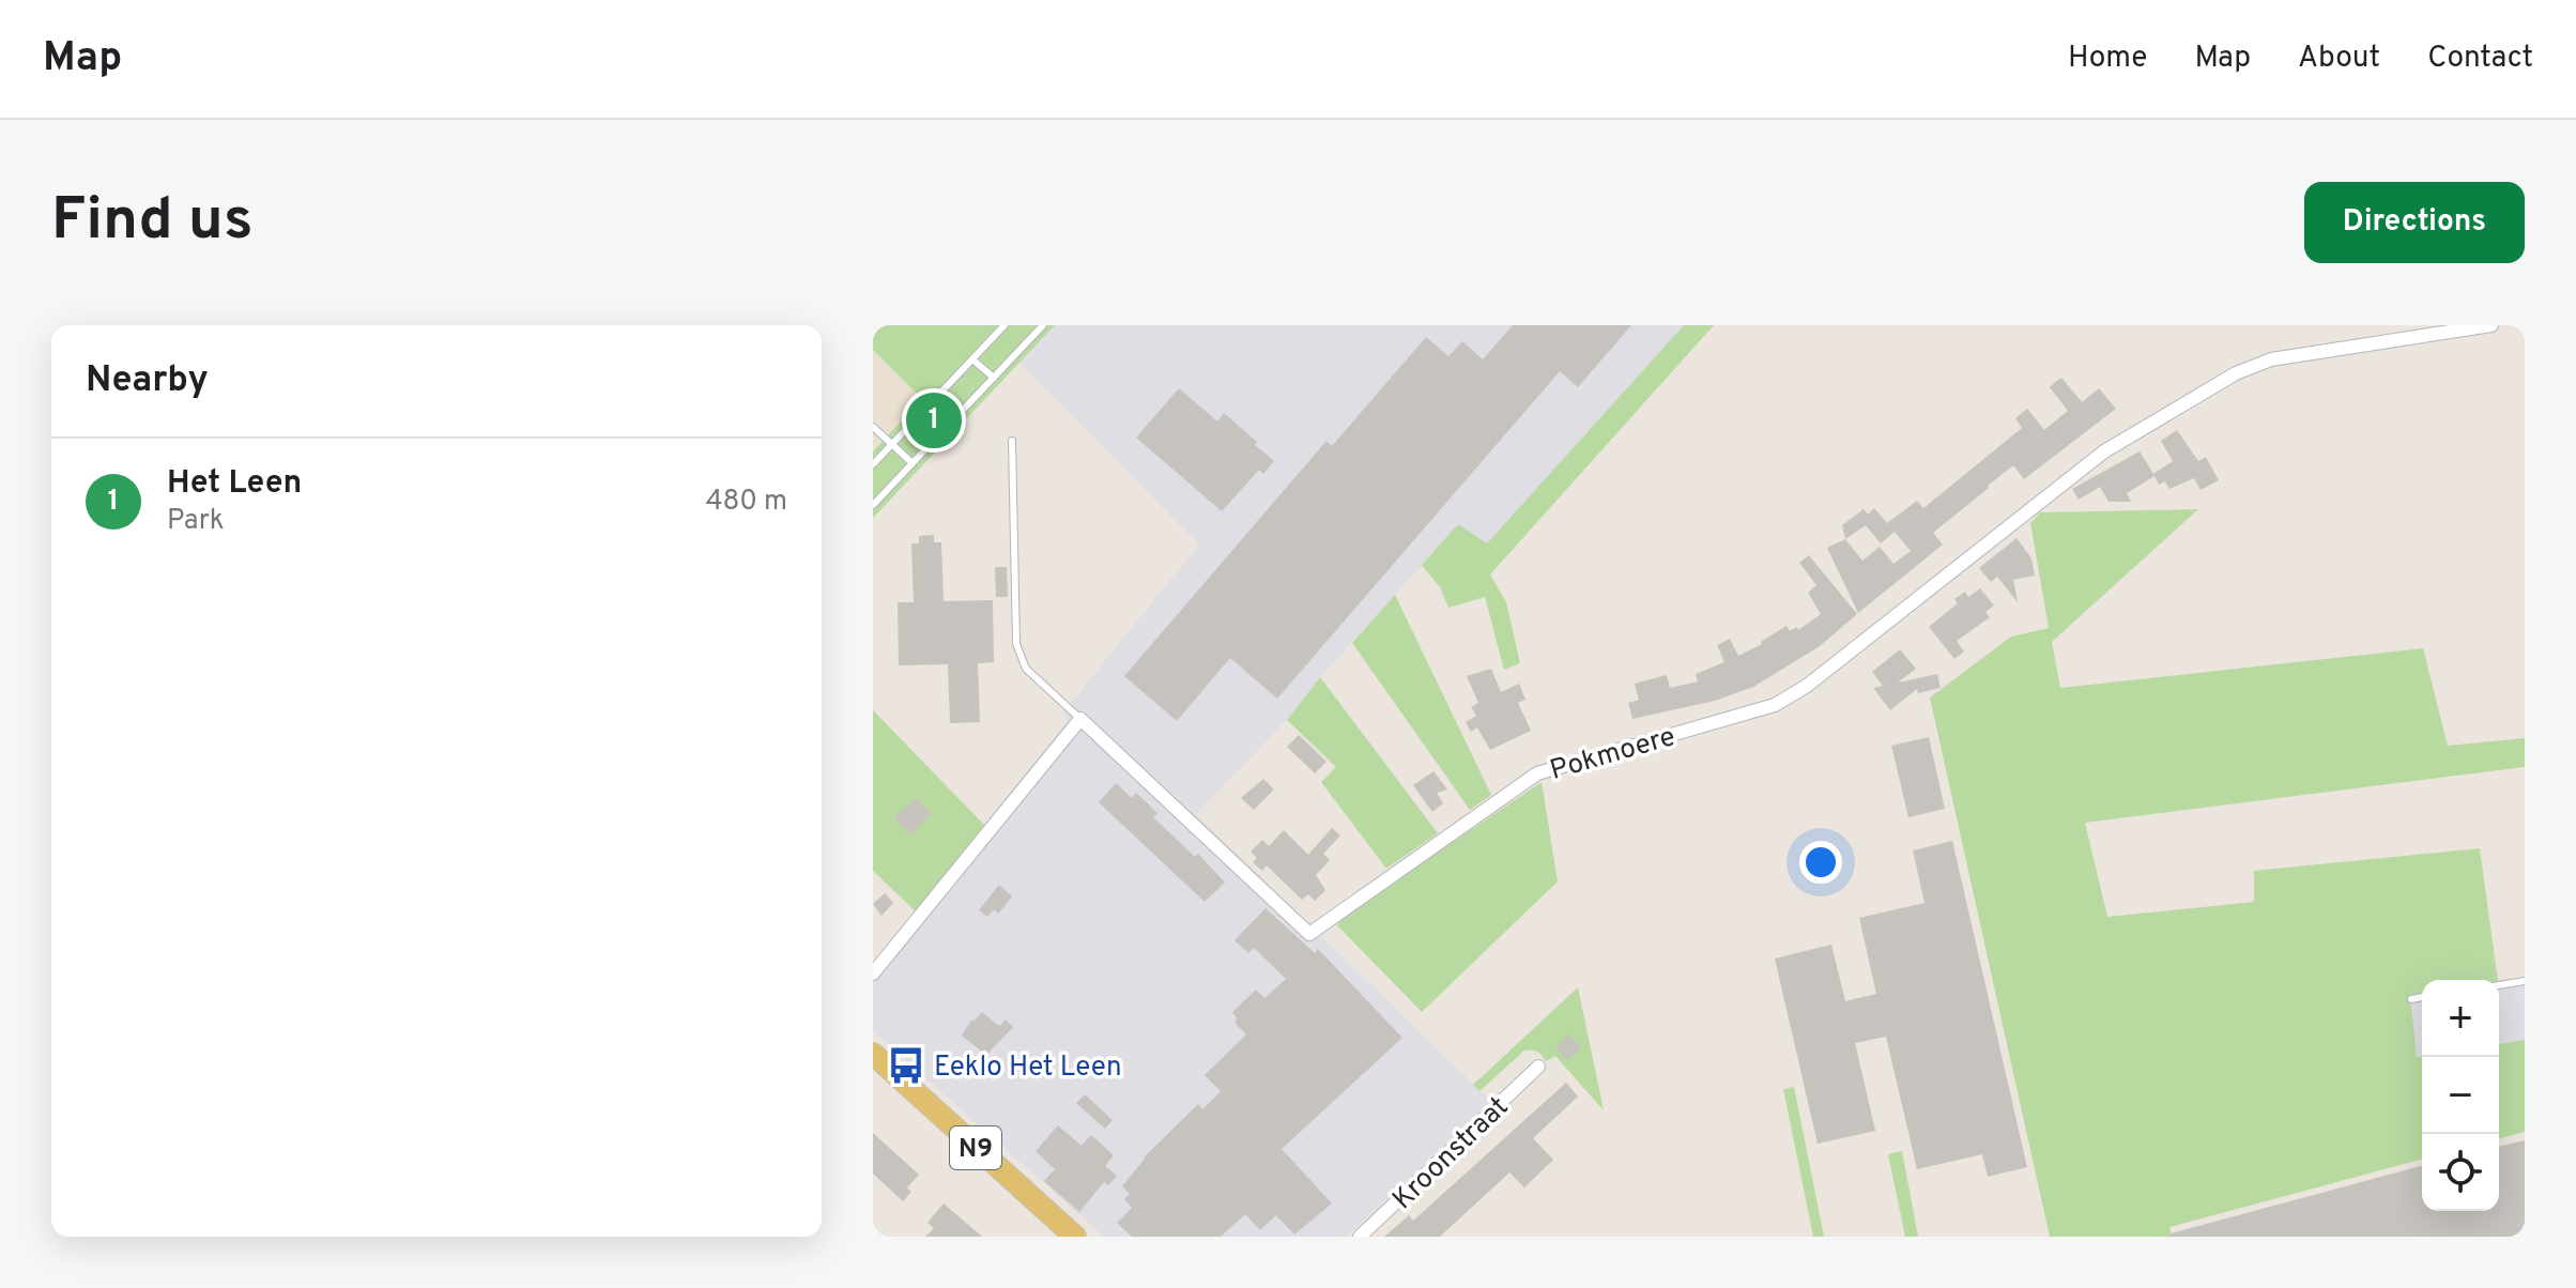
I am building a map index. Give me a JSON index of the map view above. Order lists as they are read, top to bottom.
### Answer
{
  "streets": {
    "main road": ["N9"],
    "street": ["Pokmoere", "Kroonstraat"]
  },
  "places": {
    "bus stop": ["Eeklo Het Leen"]
  },
  "page": {
    "header": "Map",
    "nav": [
      "Home",
      "Map",
      "About",
      "Contact"
    ],
    "buttons": "Directions",
    "title": "Find us",
    "heading": "Nearby",
    "pins": "1",
    "list": [
      {
        "mark": "1",
        "name": "Het Leen",
        "note": "Park",
        "value": "480 m"
      }
    ],
    "map_buttons": ["+", "−"]
  }
}
